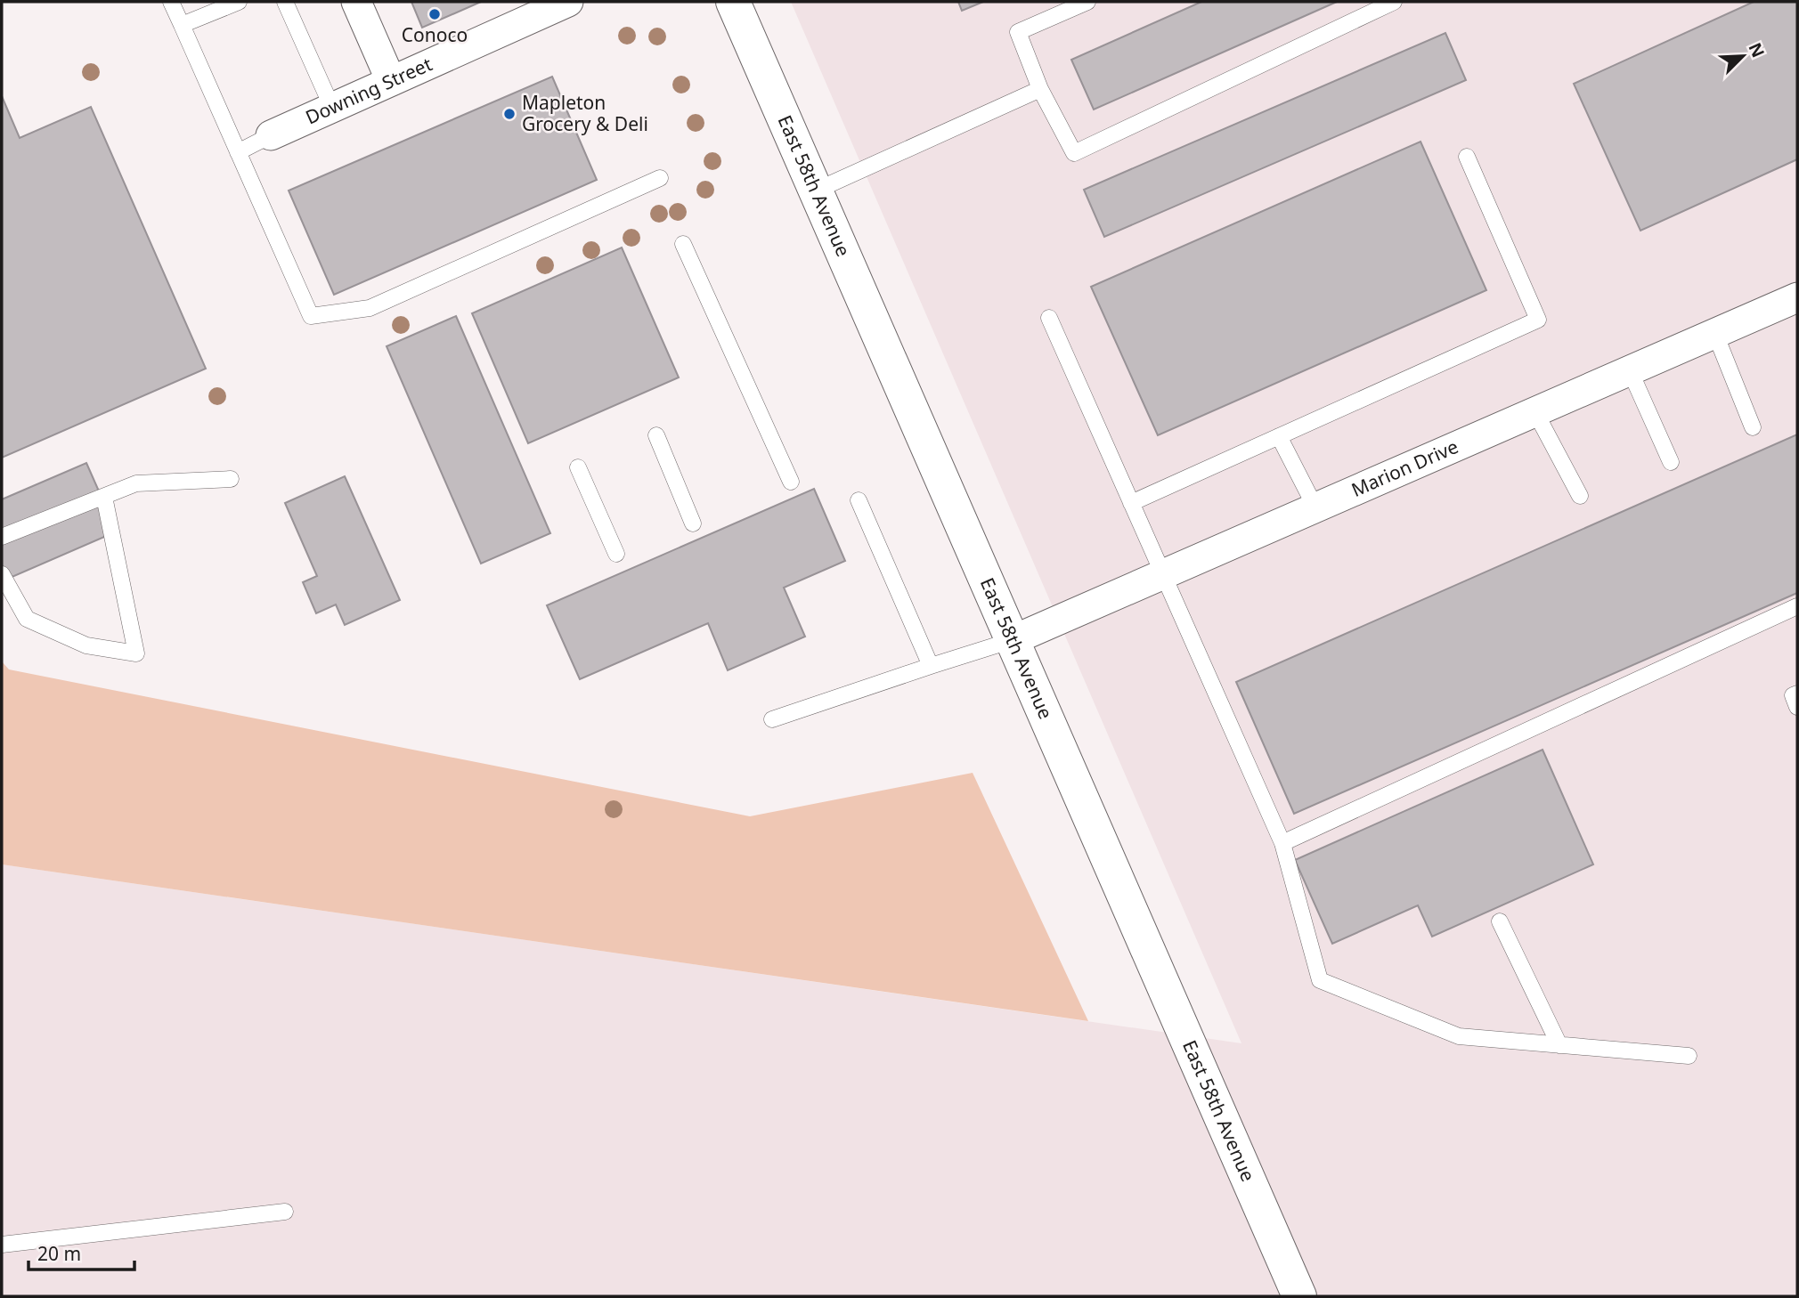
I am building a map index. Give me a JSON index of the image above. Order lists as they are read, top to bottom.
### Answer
{
  "streets": {
    "main road": ["East 58th Avenue"],
    "street": ["Downing Street", "Marion Drive"]
  },
  "crossings": [
    ["East 58th Avenue", "Marion Drive"]
  ],
  "places": ["Conoco", "Mapleton Grocery & Deli"],
  "scale_bar": "20 m",
  "north": "top right"
}
